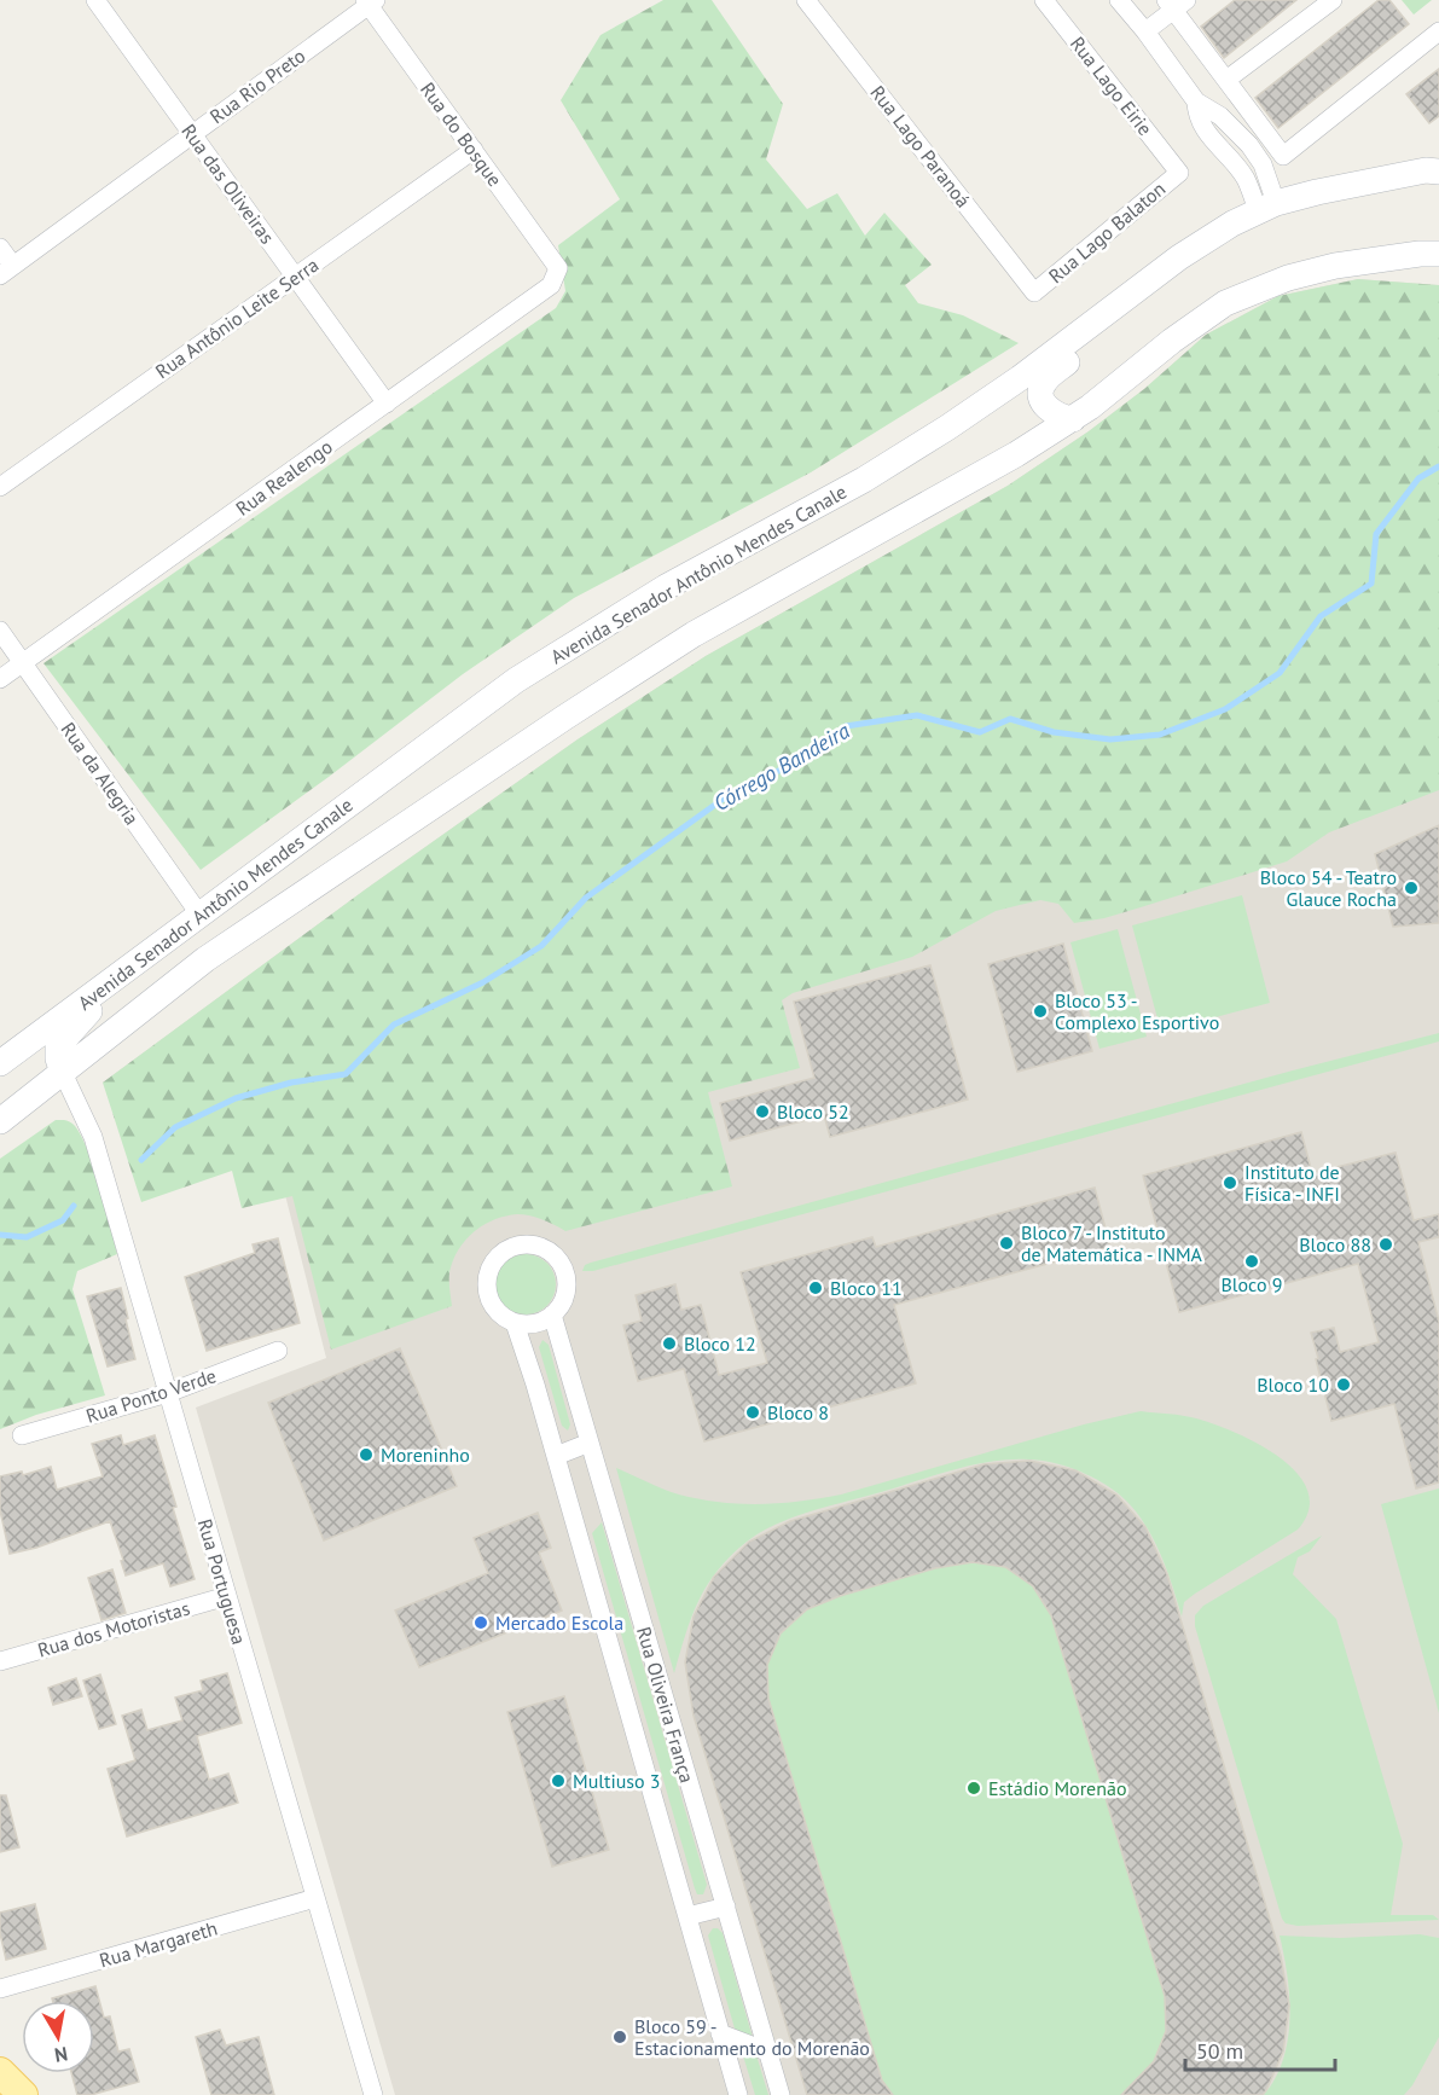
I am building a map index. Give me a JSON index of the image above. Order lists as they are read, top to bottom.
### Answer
{
  "streets": {
    "main road": ["Avenida Senador Antônio Mendes Canale"],
    "street": [
      "Rua Rio Preto",
      "Rua Lago Eirie",
      "Rua do Bosque",
      "Rua Lago Paranoá",
      "Rua das Oliveiras",
      "Rua Lago Balaton",
      "Rua Antônio Leite Serra",
      "Rua Realengo",
      "Rua da Alegria",
      "Rua Ponto Verde",
      "Rua Portuguesa",
      "Rua dos Motoristas",
      "Rua Oliveira França",
      "Rua Margareth"
    ]
  },
  "crossings": [
    ["Rua Rio Preto", "Rua do Bosque"],
    ["Rua Rio Preto", "Rua das Oliveiras"],
    ["Rua Lago Eirie", "Rua Lago Balaton"],
    ["Rua do Bosque", "Rua Antônio Leite Serra"],
    ["Rua do Bosque", "Rua Realengo"],
    ["Rua Lago Paranoá", "Rua Lago Balaton"],
    ["Rua das Oliveiras", "Rua Antônio Leite Serra"],
    ["Rua das Oliveiras", "Rua Realengo"],
    ["Rua Realengo", "Rua da Alegria"],
    ["Avenida Senador Antônio Mendes Canale", "Rua da Alegria"],
    ["Avenida Senador Antônio Mendes Canale", "Rua Portuguesa"],
    ["Rua Ponto Verde", "Rua Portuguesa"],
    ["Rua Portuguesa", "Rua dos Motoristas"],
    ["Rua Portuguesa", "Rua Margareth"]
  ],
  "water": ["Córrego Bandeira"],
  "places": [
    "Bloco 54 - Teatro Glauce Rocha",
    "Bloco 53 - Complexo Esportivo",
    "Bloco 52",
    "Instituto de Física - INFI",
    "Bloco 7 - Instituto de Matemática - INMA",
    "Bloco 88",
    "Bloco 9",
    "Bloco 11",
    "Bloco 12",
    "Bloco 10",
    "Bloco 8",
    "Moreninho",
    "Mercado Escola",
    "Multiuso 3",
    "Estádio Morenão",
    "Bloco 59 - Estacionamento do Morenão"
  ],
  "scale_bar": "50 m",
  "north": "bottom"
}
